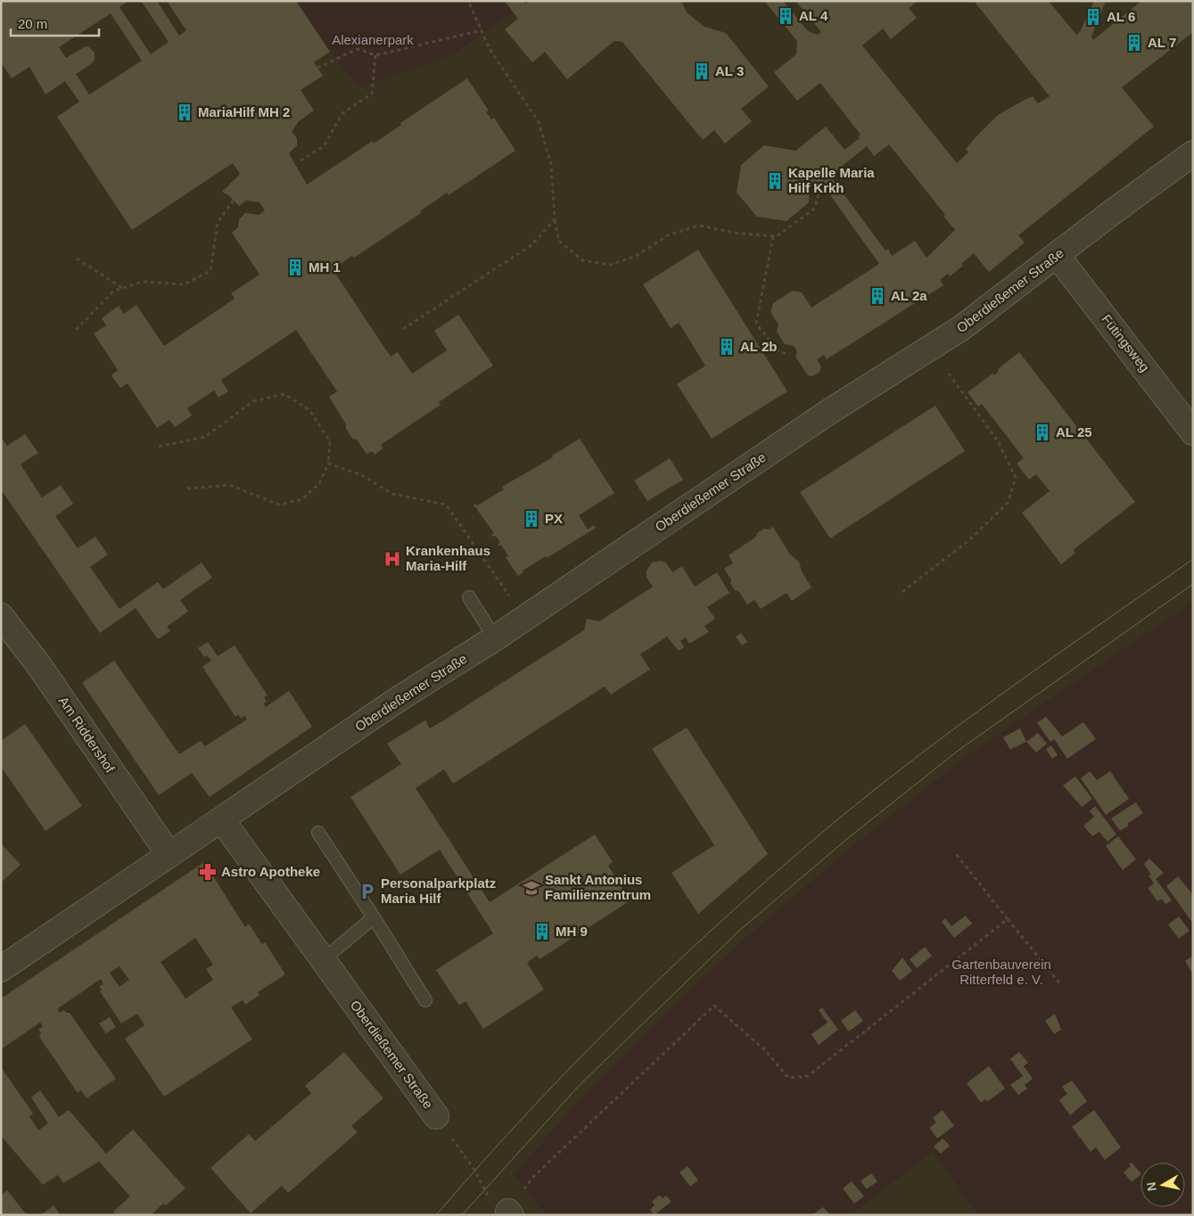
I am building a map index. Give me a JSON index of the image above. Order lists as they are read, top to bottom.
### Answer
{
  "streets": {
    "street": ["Oberdießemer Straße", "Fütingsweg", "Am Riddershof"]
  },
  "crossings": [
    ["Oberdießemer Straße", "Fütingsweg"],
    ["Oberdießemer Straße", "Am Riddershof"]
  ],
  "parks": ["Alexianerpark", "Gartenbauverein Ritterfeld e. V."],
  "places": {
    "building": [
      "AL 4",
      "AL 6",
      "AL 7",
      "AL 3",
      "MariaHilf MH 2",
      "Kapelle Maria Hilf Krkh",
      "MH 1",
      "AL 2a",
      "AL 2b",
      "AL 25",
      "PX",
      "MH 9"
    ],
    "hospital": ["Krankenhaus Maria-Hilf"],
    "pharmacy": ["Astro Apotheke"],
    "school or university": ["Sankt Antonius Familienzentrum"],
    "parking": ["Personalparkplatz Maria Hilf"]
  },
  "scale_bar": "20 m",
  "north": "left"
}
